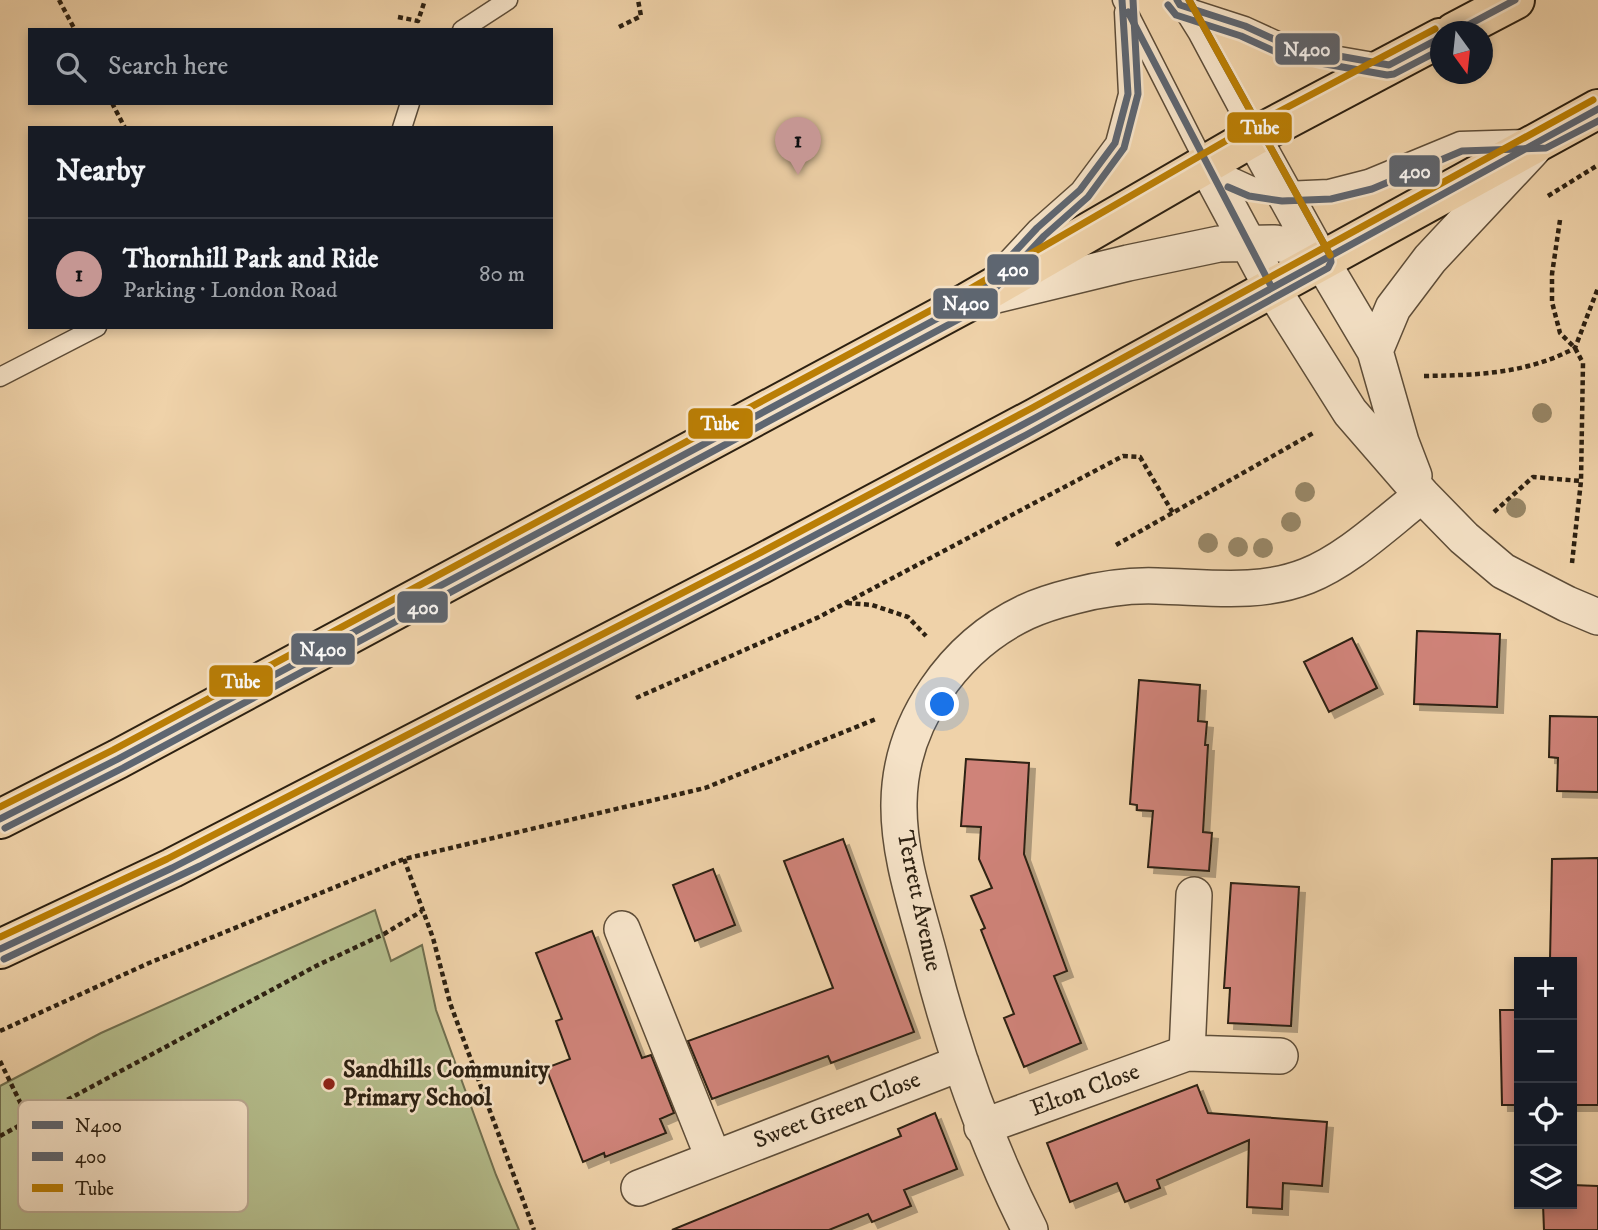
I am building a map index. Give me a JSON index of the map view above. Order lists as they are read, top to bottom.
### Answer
{
  "streets": {
    "street": ["Terrett Avenue", "Elton Close", "Sweet Green Close"]
  },
  "crossings": [
    ["Terrett Avenue", "Elton Close"],
    ["Terrett Avenue", "Sweet Green Close"]
  ],
  "places": ["Sandhills Community Primary School"],
  "lines": ["transit line N400", "transit line 400", "transit line Tube"],
  "legend": ["N400", "400", "Tube"],
  "north": "bottom",
  "page": {
    "search": "Search here",
    "pins": "1",
    "heading": "Nearby",
    "list": [
      {
        "mark": "1",
        "name": "Thornhill Park and Ride",
        "note": "Parking · London Road",
        "value": "80 m"
      }
    ],
    "map_buttons": ["+", "−"]
  }
}
